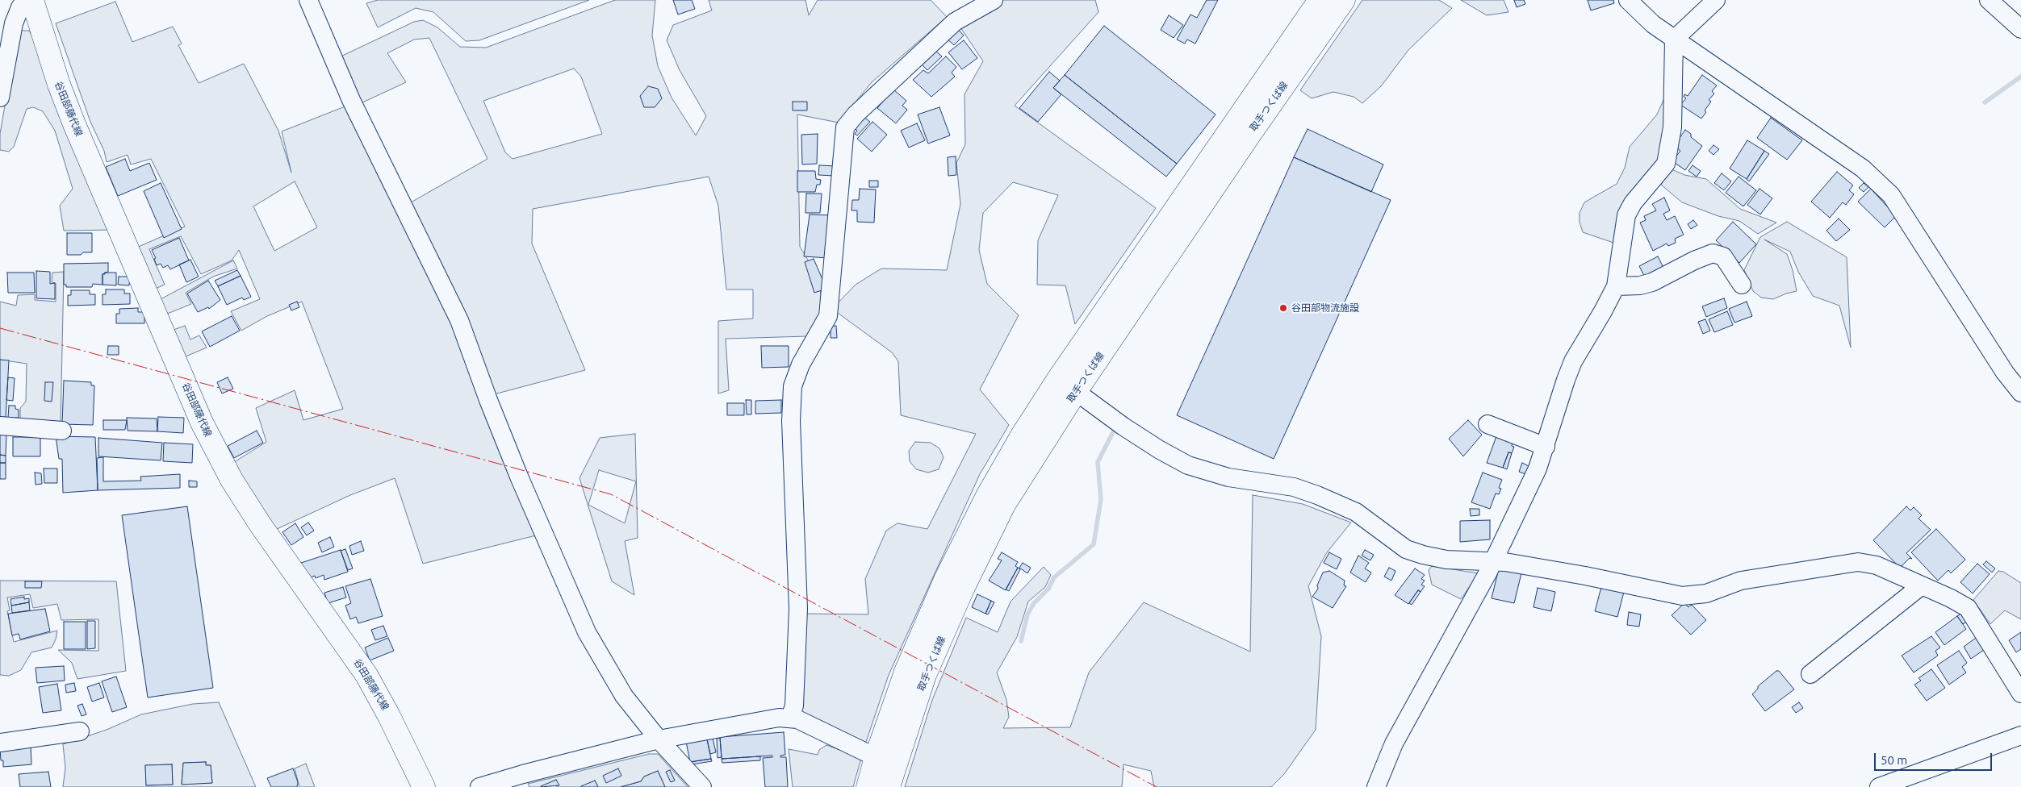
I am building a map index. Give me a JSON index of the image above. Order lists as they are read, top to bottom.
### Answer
{
  "streets": {
    "main road": ["取手つくば線", "谷田部藤代線"]
  },
  "places": ["谷田部物流施設"],
  "scale_bar": "50 m"
}
